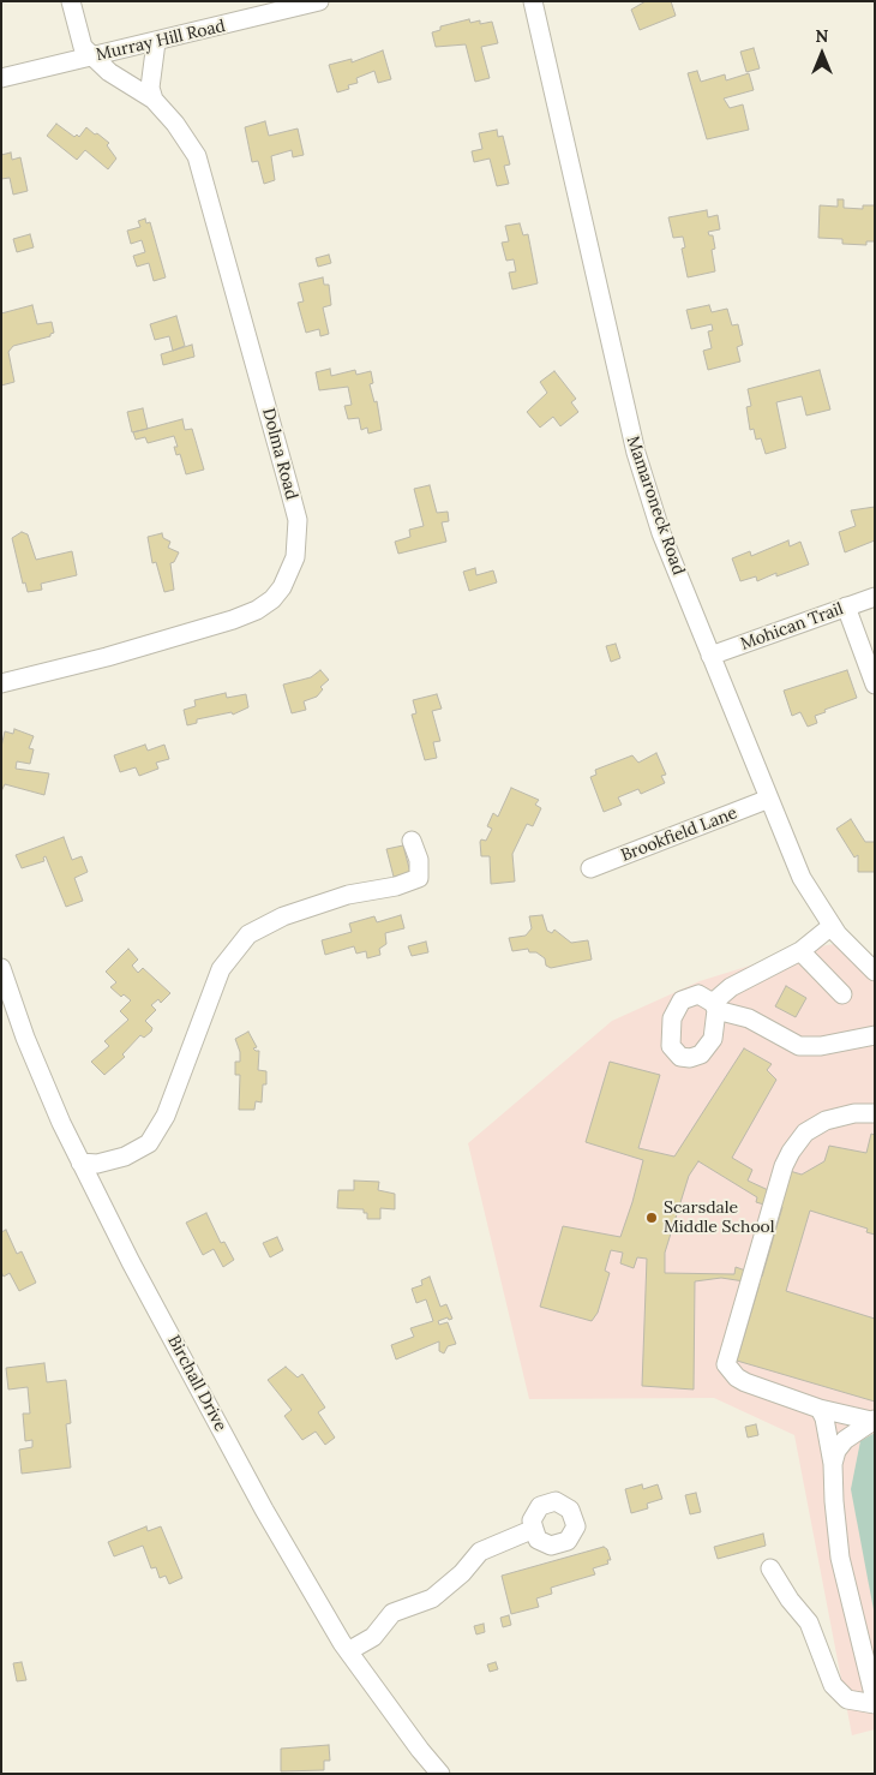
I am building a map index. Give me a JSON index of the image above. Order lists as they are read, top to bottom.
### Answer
{
  "streets": {
    "street": [
      "Murray Hill Road",
      "Dolma Road",
      "Mamaroneck Road",
      "Mohican Trail",
      "Brookfield Lane",
      "Birchall Drive"
    ]
  },
  "crossings": [
    ["Murray Hill Road", "Dolma Road"],
    ["Mamaroneck Road", "Mohican Trail"],
    ["Mamaroneck Road", "Brookfield Lane"]
  ],
  "places": ["Scarsdale Middle School"],
  "north": "top"
}
